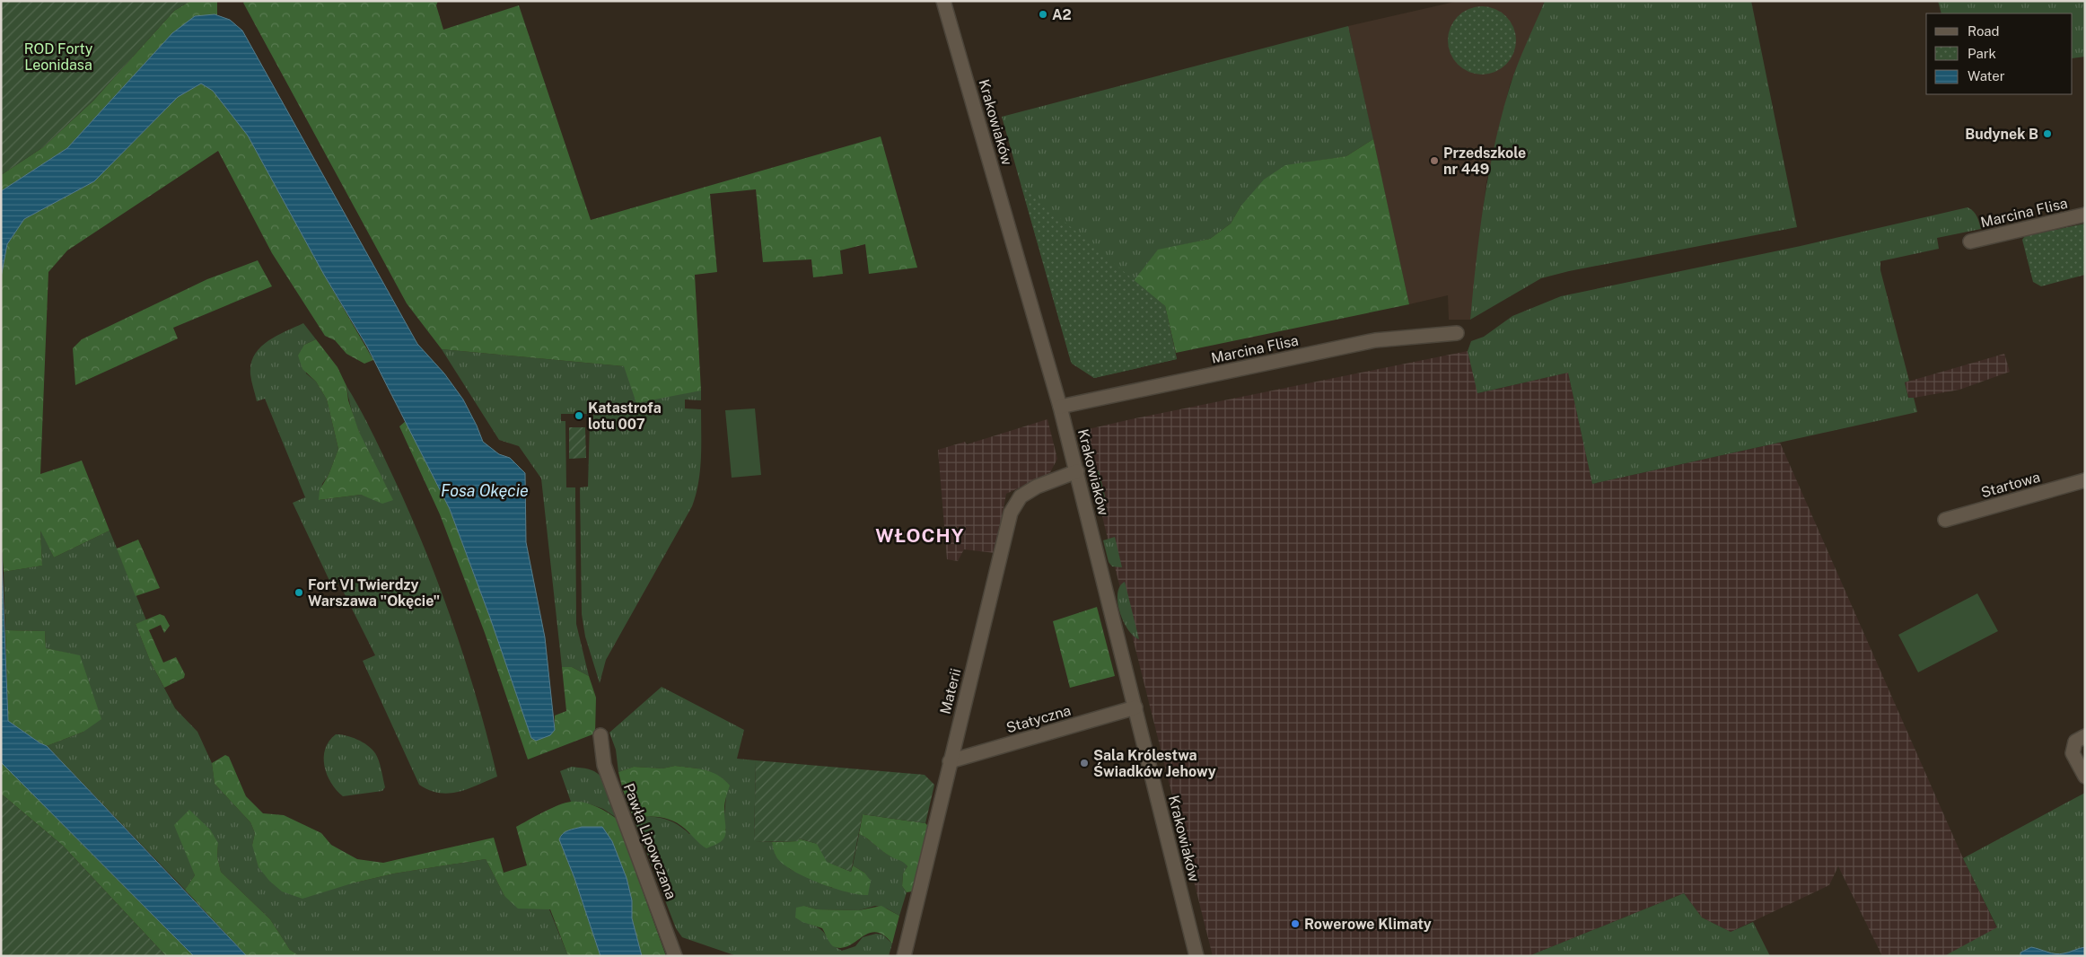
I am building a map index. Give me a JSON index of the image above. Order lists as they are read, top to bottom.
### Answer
{
  "streets": {
    "street": [
      "Krakowiaków",
      "Marcina Flisa",
      "Startowa",
      "Materii",
      "Statyczna",
      "Pawła Lipowczana"
    ]
  },
  "crossings": [
    ["Krakowiaków", "Marcina Flisa"],
    ["Krakowiaków", "Materii"],
    ["Krakowiaków", "Statyczna"],
    ["Materii", "Statyczna"]
  ],
  "districts": ["WŁOCHY"],
  "water": ["Fosa Okęcie"],
  "parks": ["ROD Forty Leonidasa"],
  "places": [
    "A2",
    "Budynek B",
    "Przedszkole nr 449",
    "Katastrofa lotu 007",
    "Fort VI Twierdzy Warszawa \"Okęcie\"",
    "Sala Królestwa Świadków Jehowy",
    "Rowerowe Klimaty"
  ],
  "legend": ["Road", "Park", "Water"]
}
